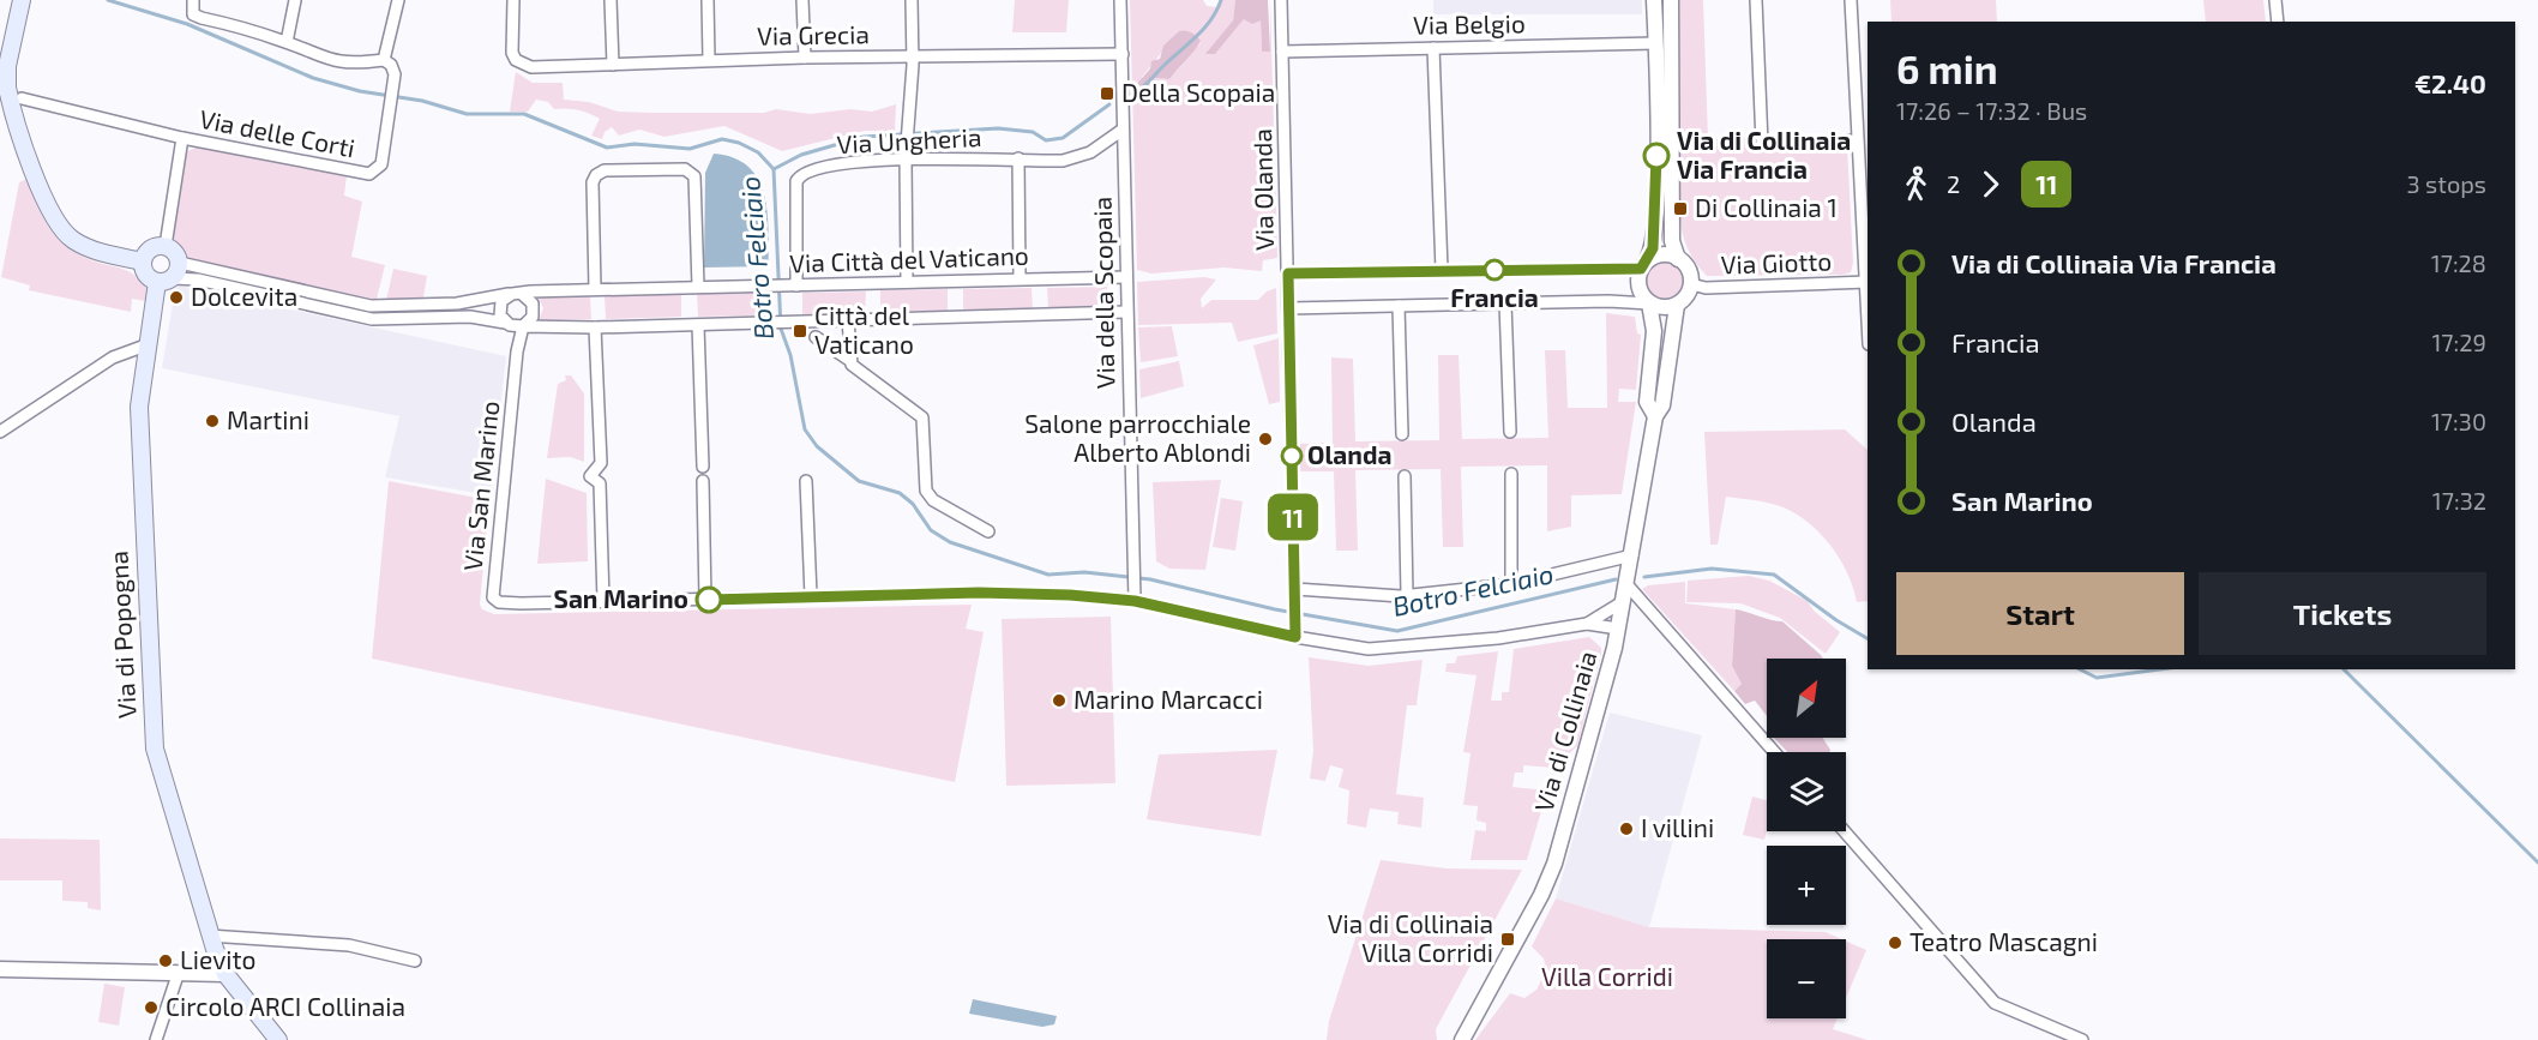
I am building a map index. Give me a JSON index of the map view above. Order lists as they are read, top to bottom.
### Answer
{
  "streets": {
    "main road": ["Via di Popogna"],
    "street": [
      "Via Belgio",
      "Via Grecia",
      "Via delle Corti",
      "Via Ungheria",
      "Via Olanda",
      "Via Città del Vaticano",
      "Via Giotto",
      "Via della Scopaia",
      "Via San Marino",
      "Via di Collinaia"
    ]
  },
  "crossings": [
    ["Via Belgio", "Via Olanda"],
    ["Via Grecia", "Via della Scopaia"],
    ["Via Ungheria", "Via Città del Vaticano"],
    ["Via Ungheria", "Via della Scopaia"],
    ["Via Olanda", "Via San Marino"],
    ["Via Città del Vaticano", "Via della Scopaia"],
    ["Via Città del Vaticano", "Via San Marino"],
    ["Via Città del Vaticano", "Via di Popogna"],
    ["Via Giotto", "Via di Collinaia"],
    ["Via della Scopaia", "Via San Marino"]
  ],
  "water": ["Botro Felciaio"],
  "parks": ["Villa Corridi"],
  "places": {
    "transit": [
      "Della Scopaia",
      "Di Collinaia 1",
      "Città del Vaticano",
      "Via di Collinaia Villa Corridi"
    ],
    "other": [
      "Via di Collinaia Via Francia",
      "Francia",
      "Dolcevita",
      "Martini",
      "Salone parrocchiale Alberto Ablondi",
      "Olanda",
      "San Marino",
      "Marino Marcacci",
      "I villini",
      "Teatro Mascagni",
      "Lievito",
      "Circolo ARCI Collinaia"
    ]
  },
  "lines": ["bus line 11"],
  "north": "top right",
  "page": {
    "on_map": "11",
    "heading": ["6 min", "17:26 – 17:32 · Bus", "€2.40"],
    "legs": ["2", "11", "3 stops"],
    "list": [
      {
        "name": "Via di Collinaia Via Francia",
        "value": "17:28"
      },
      {
        "name": "Francia",
        "value": "17:29"
      },
      {
        "name": "Olanda",
        "value": "17:30"
      },
      {
        "name": "San Marino",
        "value": "17:32"
      }
    ],
    "buttons": ["Start", "Tickets"],
    "map_buttons": ["+", "−"]
  }
}
